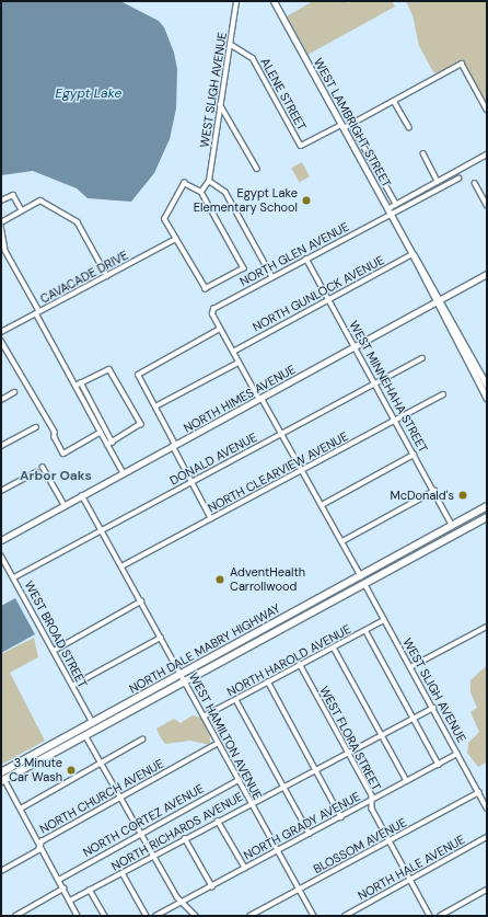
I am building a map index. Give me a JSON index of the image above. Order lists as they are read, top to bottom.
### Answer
{
  "streets": {
    "main road": ["WEST LAMBRIGHT STREET", "NORTH DALE MABRY HIGHWAY"],
    "street": [
      "WEST SLIGH AVENUE",
      "ALENE STREET",
      "NORTH GLEN AVENUE",
      "CAVACADE DRIVE",
      "NORTH GUNLOCK AVENUE",
      "WEST MINNEHAHA STREET",
      "NORTH HIMES AVENUE",
      "DONALD AVENUE",
      "NORTH CLEARVIEW AVENUE",
      "WEST BROAD STREET",
      "NORTH HAROLD AVENUE",
      "WEST HAMILTON AVENUE",
      "WEST FLORA STREET",
      "NORTH CHURCH AVENUE",
      "NORTH CORTEZ AVENUE",
      "NORTH GRADY AVENUE",
      "NORTH RICHARDS AVENUE",
      "BLOSSOM AVENUE",
      "NORTH HALE AVENUE"
    ]
  },
  "crossings": [
    ["WEST SLIGH AVENUE", "ALENE STREET"],
    ["WEST SLIGH AVENUE", "NORTH GLEN AVENUE"],
    ["WEST SLIGH AVENUE", "NORTH GUNLOCK AVENUE"],
    ["WEST SLIGH AVENUE", "NORTH HIMES AVENUE"],
    ["WEST SLIGH AVENUE", "DONALD AVENUE"],
    ["WEST SLIGH AVENUE", "NORTH CLEARVIEW AVENUE"],
    ["WEST SLIGH AVENUE", "NORTH DALE MABRY HIGHWAY"],
    ["WEST SLIGH AVENUE", "NORTH HAROLD AVENUE"],
    ["WEST SLIGH AVENUE", "NORTH GRADY AVENUE"],
    ["WEST SLIGH AVENUE", "NORTH RICHARDS AVENUE"],
    ["WEST SLIGH AVENUE", "BLOSSOM AVENUE"],
    ["ALENE STREET", "WEST LAMBRIGHT STREET"],
    ["WEST LAMBRIGHT STREET", "NORTH GLEN AVENUE"],
    ["WEST LAMBRIGHT STREET", "NORTH GUNLOCK AVENUE"],
    ["WEST LAMBRIGHT STREET", "NORTH HIMES AVENUE"],
    ["NORTH GLEN AVENUE", "WEST MINNEHAHA STREET"],
    ["NORTH GUNLOCK AVENUE", "WEST MINNEHAHA STREET"],
    ["WEST MINNEHAHA STREET", "NORTH HIMES AVENUE"],
    ["WEST MINNEHAHA STREET", "DONALD AVENUE"],
    ["WEST MINNEHAHA STREET", "NORTH CLEARVIEW AVENUE"],
    ["NORTH HIMES AVENUE", "WEST HAMILTON AVENUE"],
    ["DONALD AVENUE", "WEST BROAD STREET"],
    ["DONALD AVENUE", "WEST HAMILTON AVENUE"],
    ["NORTH CLEARVIEW AVENUE", "WEST HAMILTON AVENUE"],
    ["WEST BROAD STREET", "NORTH DALE MABRY HIGHWAY"],
    ["NORTH DALE MABRY HIGHWAY", "WEST HAMILTON AVENUE"],
    ["NORTH HAROLD AVENUE", "WEST HAMILTON AVENUE"],
    ["NORTH HAROLD AVENUE", "WEST FLORA STREET"],
    ["WEST HAMILTON AVENUE", "NORTH CHURCH AVENUE"],
    ["WEST HAMILTON AVENUE", "NORTH CORTEZ AVENUE"],
    ["WEST HAMILTON AVENUE", "NORTH GRADY AVENUE"],
    ["WEST HAMILTON AVENUE", "NORTH RICHARDS AVENUE"],
    ["WEST HAMILTON AVENUE", "BLOSSOM AVENUE"],
    ["WEST FLORA STREET", "NORTH GRADY AVENUE"],
    ["WEST FLORA STREET", "NORTH RICHARDS AVENUE"],
    ["WEST FLORA STREET", "BLOSSOM AVENUE"],
    ["WEST FLORA STREET", "NORTH HALE AVENUE"]
  ],
  "districts": ["Arbor Oaks"],
  "water": ["Egypt Lake"],
  "places": [
    "Egypt Lake Elementary School",
    "McDonald's",
    "AdventHealth Carrollwood",
    "3 Minute Car Wash"
  ]
}
